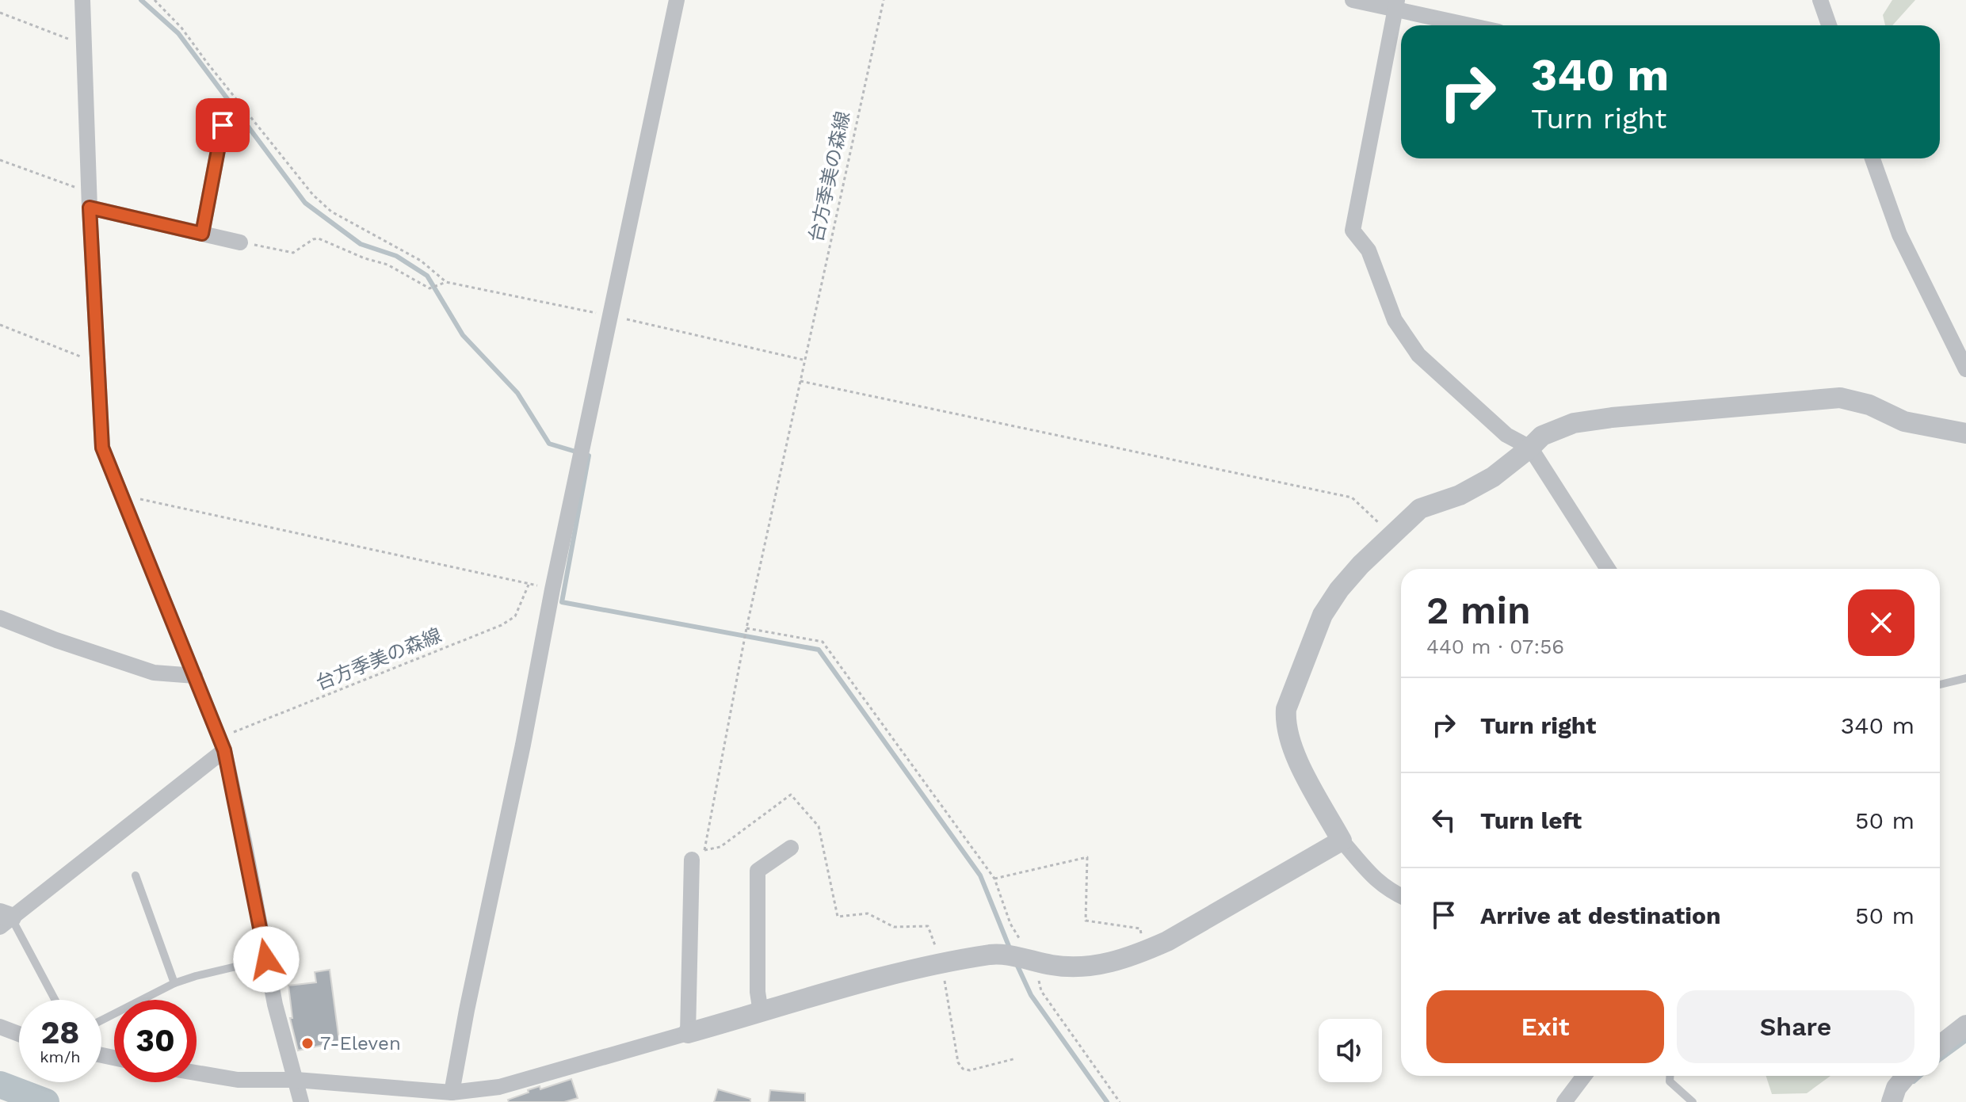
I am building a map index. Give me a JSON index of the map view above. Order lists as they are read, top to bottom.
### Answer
{
  "streets": {
    "path": ["台方季美の森線"]
  },
  "places": ["7-Eleven"],
  "page": {
    "turn": ["340 m", "Turn right"],
    "heading": ["2 min", "440 m · 07:56"],
    "list": [
      {
        "name": "Turn right",
        "value": "340 m"
      },
      {
        "name": "Turn left",
        "value": "50 m"
      },
      {
        "name": "Arrive at destination",
        "value": "50 m"
      }
    ],
    "buttons": ["Exit", "Share"],
    "speed": "28 km/h",
    "limit": "30"
  }
}
